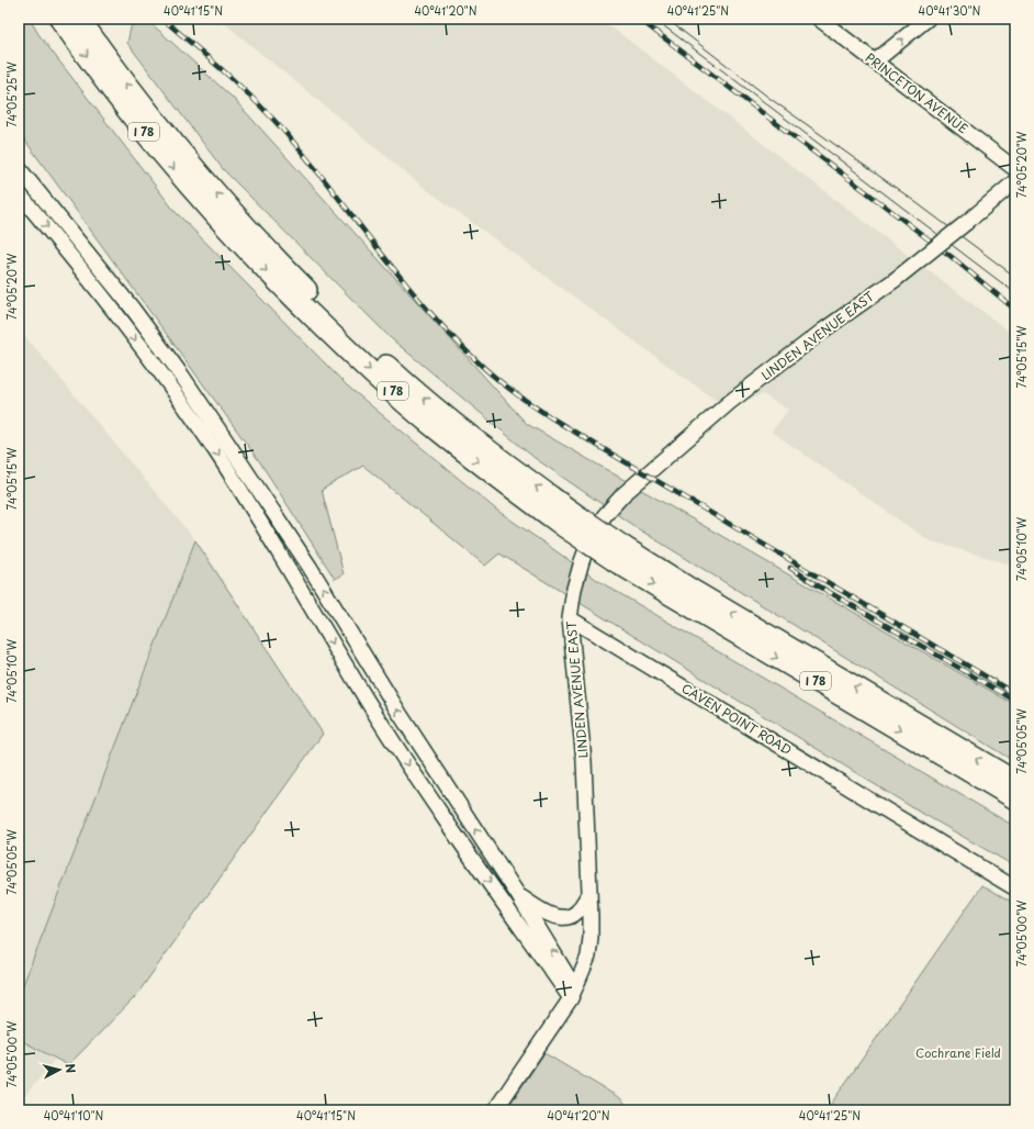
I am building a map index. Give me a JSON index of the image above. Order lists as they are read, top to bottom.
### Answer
{
  "streets": {
    "highway": ["I 78"],
    "street": ["PRINCETON AVENUE", "LINDEN AVENUE EAST", "CAVEN POINT ROAD"]
  },
  "crossings": [
    ["LINDEN AVENUE EAST", "CAVEN POINT ROAD"]
  ],
  "parks": ["Cochrane Field"],
  "north": "right",
  "coordinates": [
    "40°41'15\"N",
    "40°41'20\"N",
    "40°41'25\"N",
    "40°41'30\"N",
    "74°05'25\"W",
    "74°05'20\"W",
    "74°05'15\"W",
    "74°05'10\"W",
    "74°05'05\"W",
    "74°05'00\"W",
    "40°41'10\"N"
  ]
}
